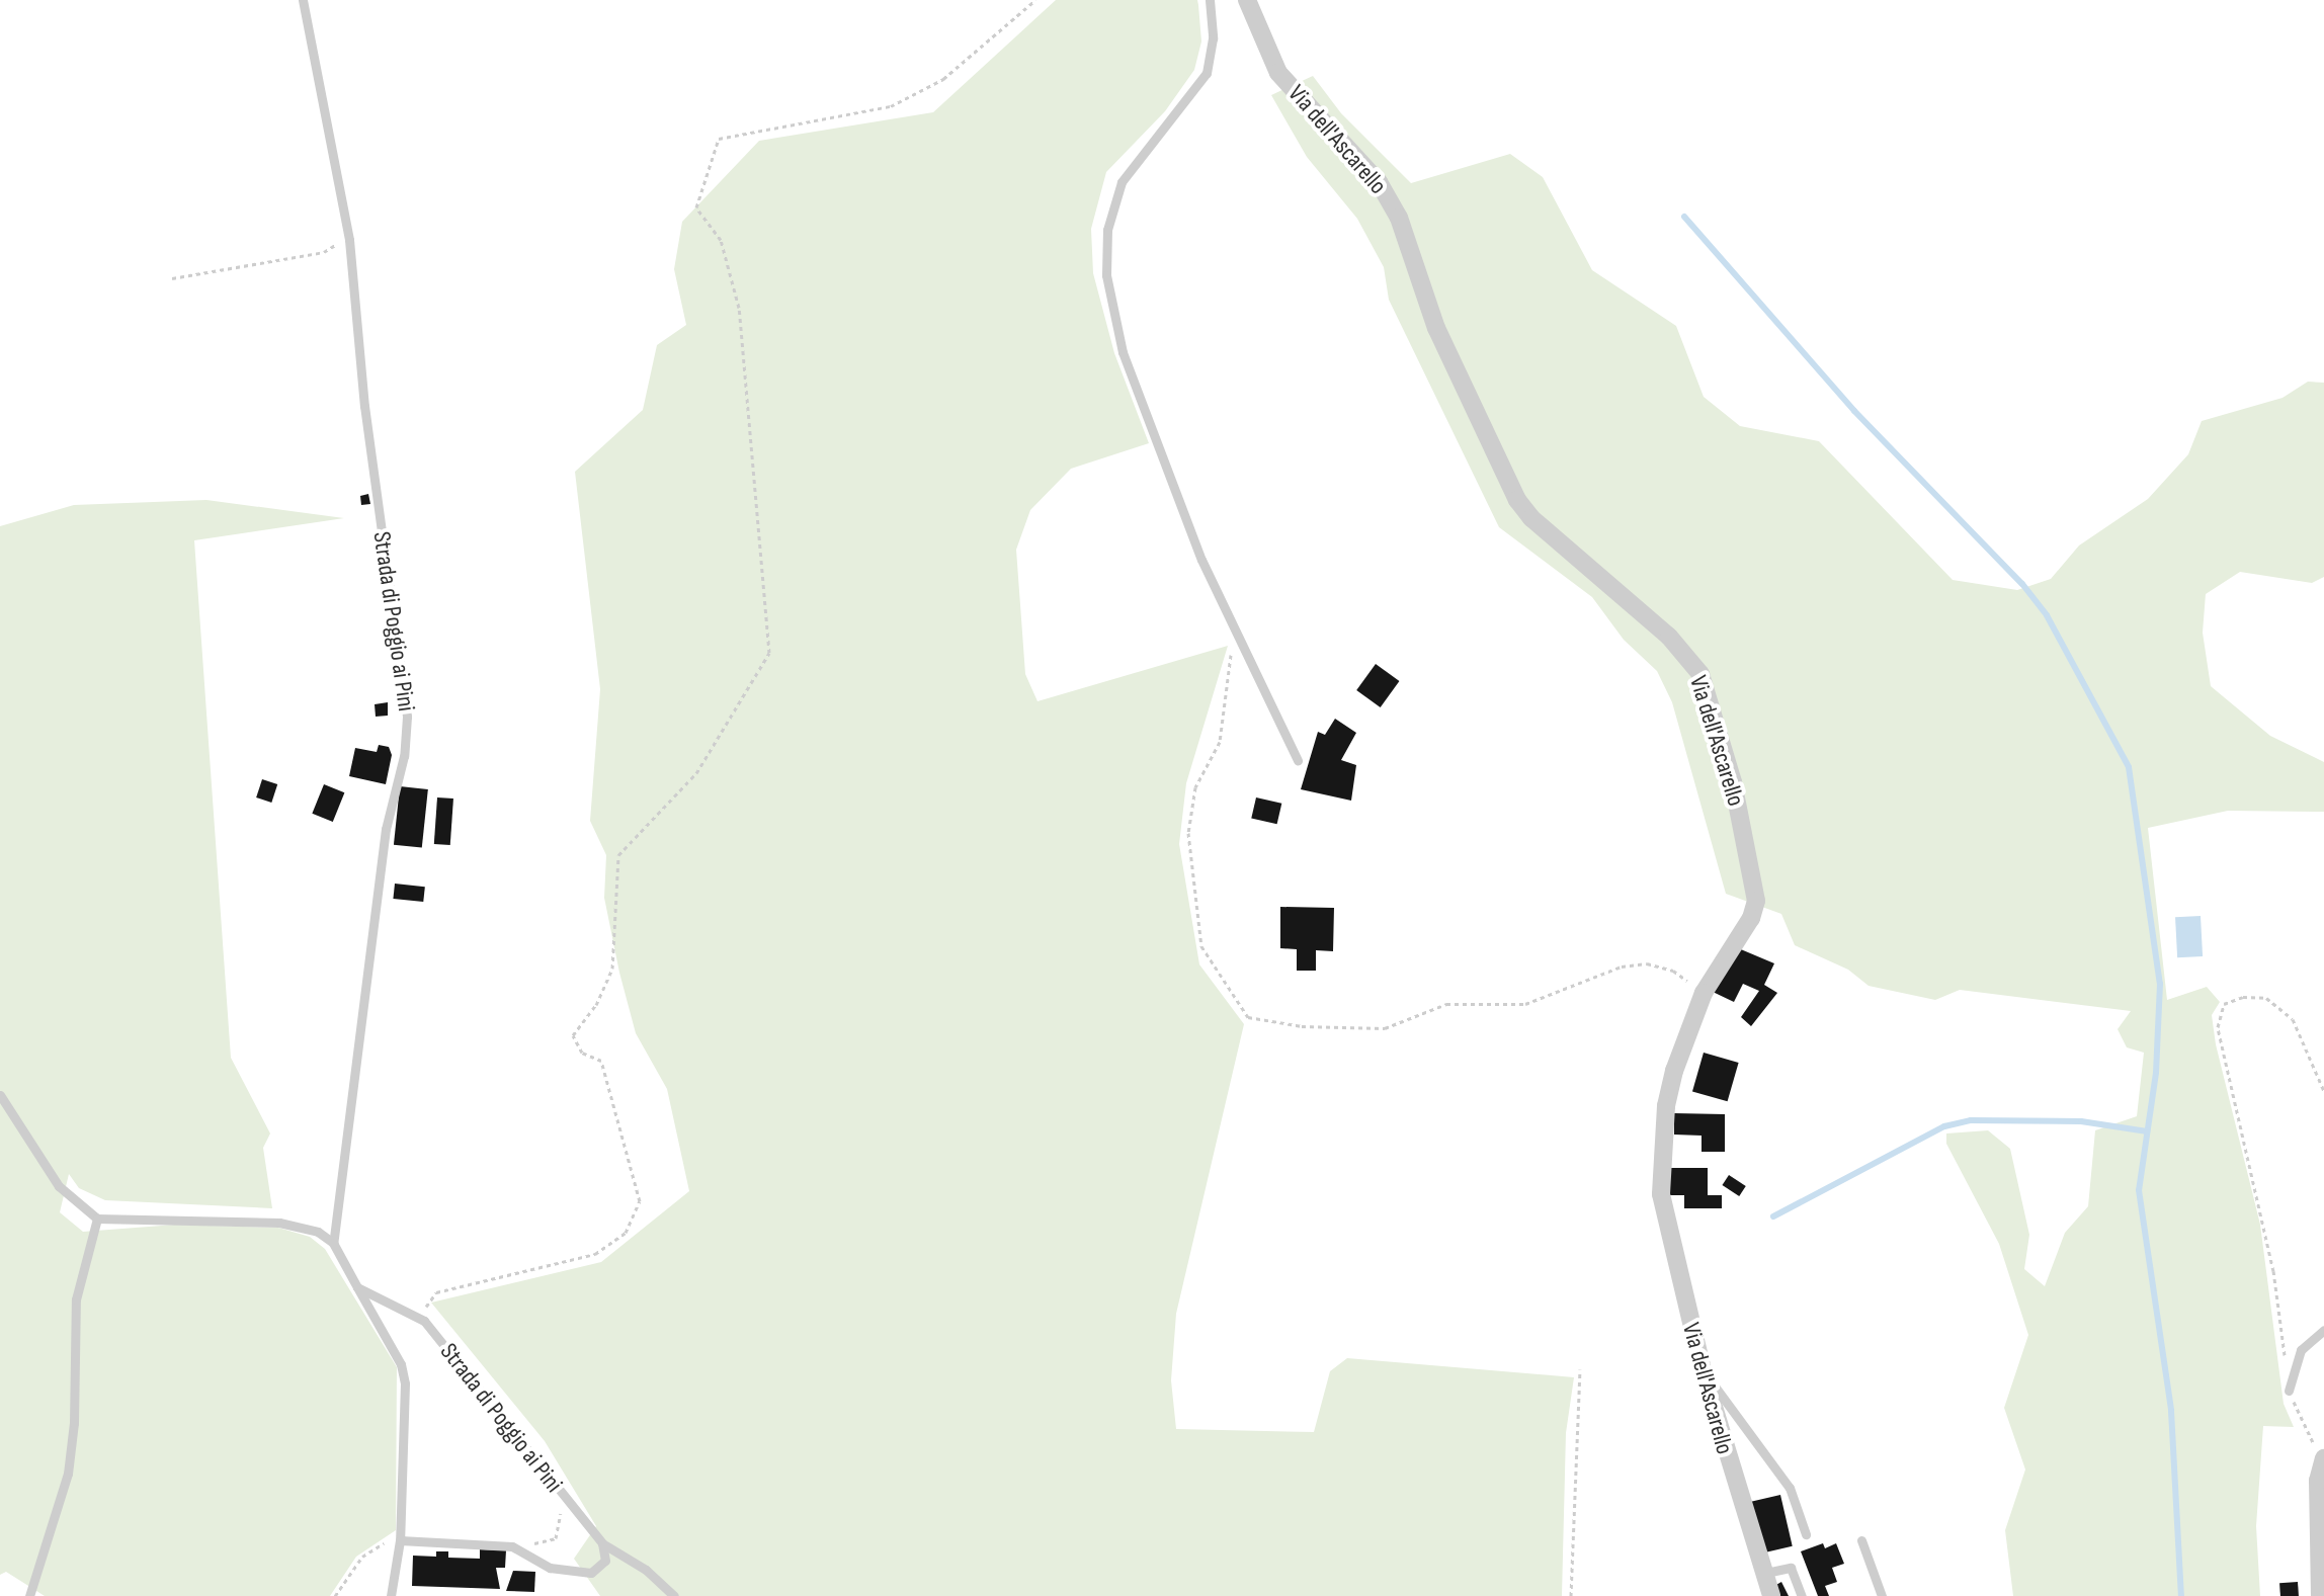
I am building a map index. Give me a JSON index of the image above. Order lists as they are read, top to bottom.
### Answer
{
  "streets": {
    "street": ["Via dell'Ascarello"],
    "lane": ["Strada di Poggio ai Pini"]
  }
}
